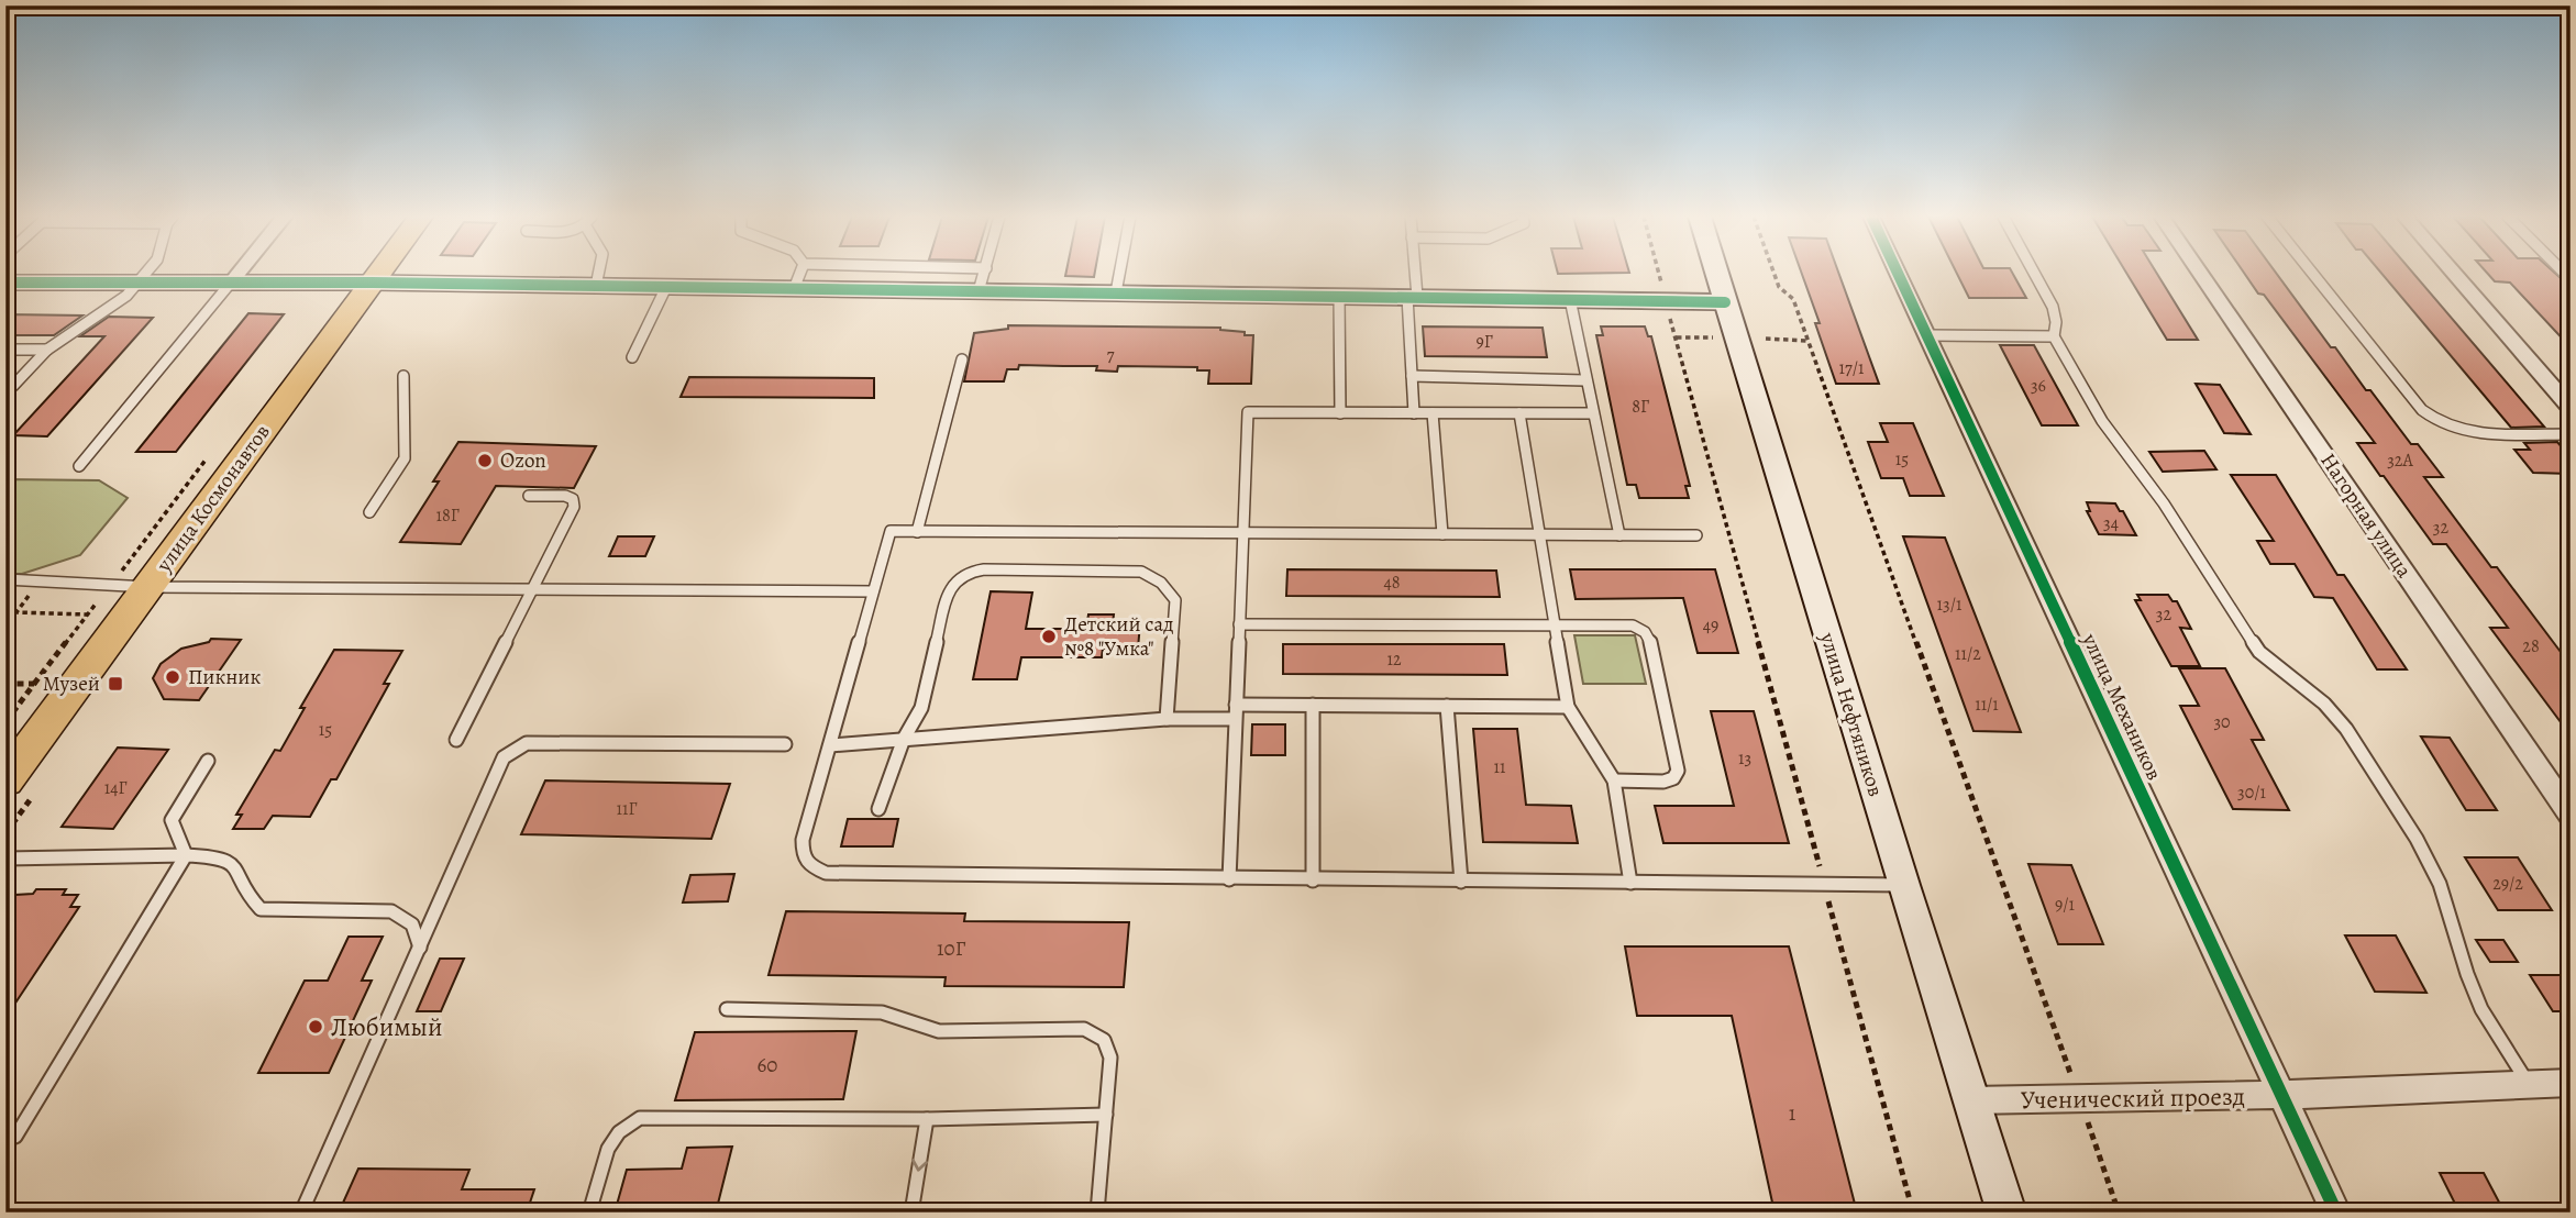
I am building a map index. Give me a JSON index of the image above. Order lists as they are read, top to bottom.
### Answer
{
  "streets": {
    "main road": ["улица Космонавтов"],
    "street": [
      "Нагорная улица",
      "улица Механиков",
      "улица Нефтяников",
      "Ученический проезд"
    ]
  },
  "crossings": [
    ["улица Механиков", "Ученический проезд"],
    ["улица Нефтяников", "Ученический проезд"]
  ],
  "places": {
    "other": [
      "Ozon",
      "Детский сад №8 \"Умка\"",
      "Пикник",
      "Любимый"
    ],
    "transit": ["Музей"]
  },
  "house_numbers": [
    "9Г",
    "7",
    "17/1",
    "36",
    "8Г",
    "15",
    "32А",
    "18Г",
    "34",
    "32",
    "48",
    "13/1",
    "32",
    "49",
    "28",
    "11/2",
    "12",
    "11/1",
    "30",
    "15",
    "13",
    "11",
    "14Г",
    "30/1",
    "11Г",
    "29/2",
    "9/1",
    "10Г",
    "60",
    "1"
  ]
}
